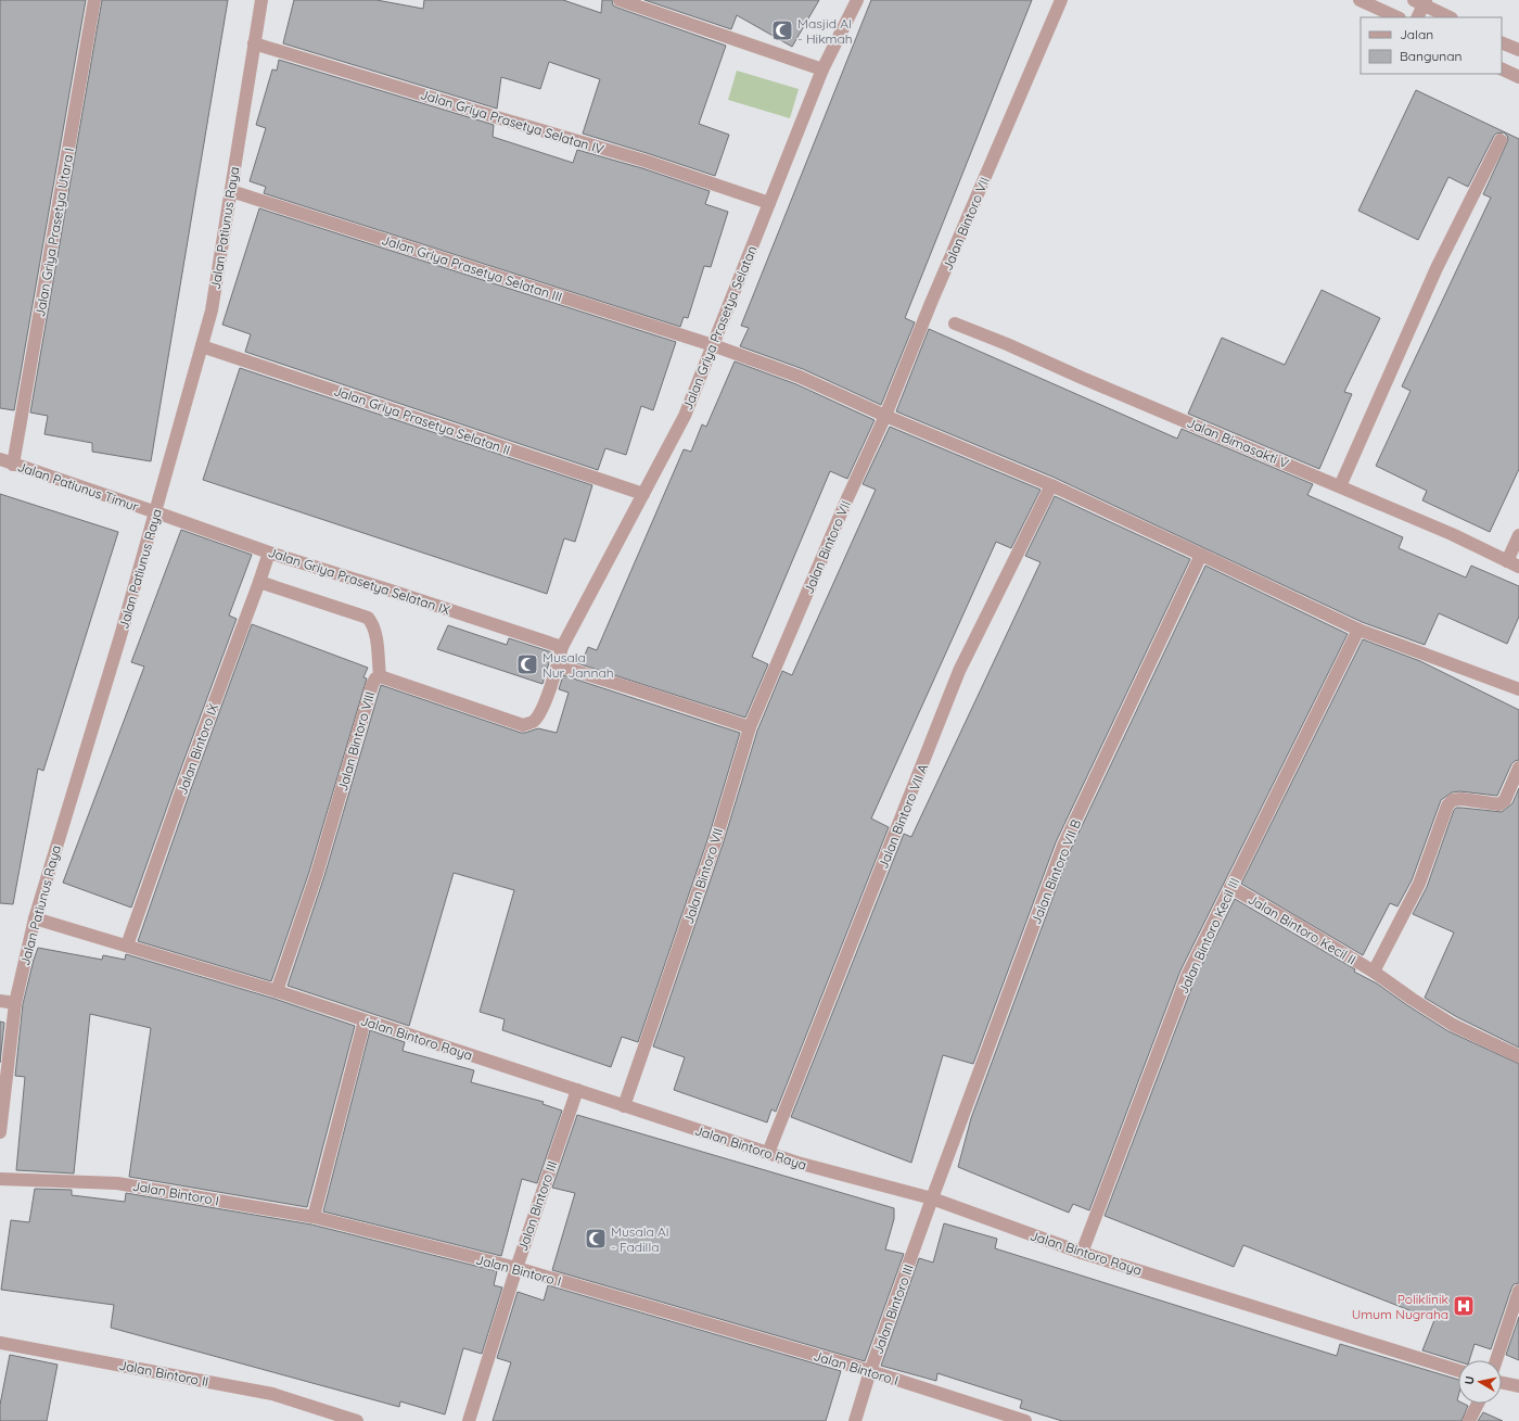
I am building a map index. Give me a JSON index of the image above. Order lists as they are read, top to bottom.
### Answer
{
  "streets": {
    "street": [
      "Jalan Griya Prasetya Selatan IV",
      "Jalan Bintoro VII",
      "Jalan Patiunus Raya",
      "Jalan Griya Prasetya Utara I",
      "Jalan Griya Prasetya Selatan III",
      "Jalan Griya Prasetya Selatan",
      "Jalan Griya Prasetya Selatan II",
      "Jalan Bimasakti V",
      "Jalan Patiunus Timur",
      "Jalan Griya Prasetya Selatan IX",
      "Jalan Bintoro VIII",
      "Jalan Bintoro IX",
      "Jalan Bintoro VII A",
      "Jalan Bintoro VII B",
      "Jalan Bintoro Kecil II",
      "Jalan Bintoro Kecil III",
      "Jalan Bintoro Raya",
      "Jalan Bintoro I",
      "Jalan Bintoro III",
      "Jalan Bintoro II"
    ]
  },
  "crossings": [
    ["Jalan Griya Prasetya Selatan IV", "Jalan Patiunus Raya"],
    ["Jalan Griya Prasetya Selatan IV", "Jalan Griya Prasetya Selatan"],
    ["Jalan Bintoro VII", "Jalan Griya Prasetya Selatan III"],
    ["Jalan Bintoro VII", "Jalan Bintoro Raya"],
    ["Jalan Patiunus Raya", "Jalan Griya Prasetya Selatan III"],
    ["Jalan Patiunus Raya", "Jalan Griya Prasetya Selatan II"],
    ["Jalan Patiunus Raya", "Jalan Patiunus Timur"],
    ["Jalan Patiunus Raya", "Jalan Griya Prasetya Selatan IX"],
    ["Jalan Patiunus Raya", "Jalan Bintoro Raya"],
    ["Jalan Griya Prasetya Utara I", "Jalan Patiunus Timur"],
    ["Jalan Griya Prasetya Selatan III", "Jalan Griya Prasetya Selatan"],
    ["Jalan Griya Prasetya Selatan III", "Jalan Bintoro VII A"],
    ["Jalan Griya Prasetya Selatan III", "Jalan Bintoro VII B"],
    ["Jalan Griya Prasetya Selatan III", "Jalan Bintoro Kecil III"],
    ["Jalan Griya Prasetya Selatan", "Jalan Griya Prasetya Selatan II"],
    ["Jalan Griya Prasetya Selatan", "Jalan Griya Prasetya Selatan IX"],
    ["Jalan Griya Prasetya Selatan", "Jalan Bintoro VIII"],
    ["Jalan Patiunus Timur", "Jalan Griya Prasetya Selatan IX"],
    ["Jalan Griya Prasetya Selatan IX", "Jalan Bintoro VIII"],
    ["Jalan Griya Prasetya Selatan IX", "Jalan Bintoro IX"],
    ["Jalan Bintoro VIII", "Jalan Bintoro Raya"],
    ["Jalan Bintoro IX", "Jalan Bintoro Raya"],
    ["Jalan Bintoro VII A", "Jalan Bintoro Raya"],
    ["Jalan Bintoro VII B", "Jalan Bintoro Raya"],
    ["Jalan Bintoro VII B", "Jalan Bintoro III"],
    ["Jalan Bintoro Kecil II", "Jalan Bintoro Kecil III"],
    ["Jalan Bintoro Kecil III", "Jalan Bintoro Raya"],
    ["Jalan Bintoro Raya", "Jalan Bintoro III"],
    ["Jalan Bintoro I", "Jalan Bintoro III"]
  ],
  "places": {
    "mosque": ["Masjid Al - Hikmah", "Musala Nur Jannah", "Musala Al - Fadilla"],
    "hospital": ["Poliklinik Umum Nugraha"]
  },
  "legend": ["Jalan", "Bangunan"],
  "north": "left"
}
